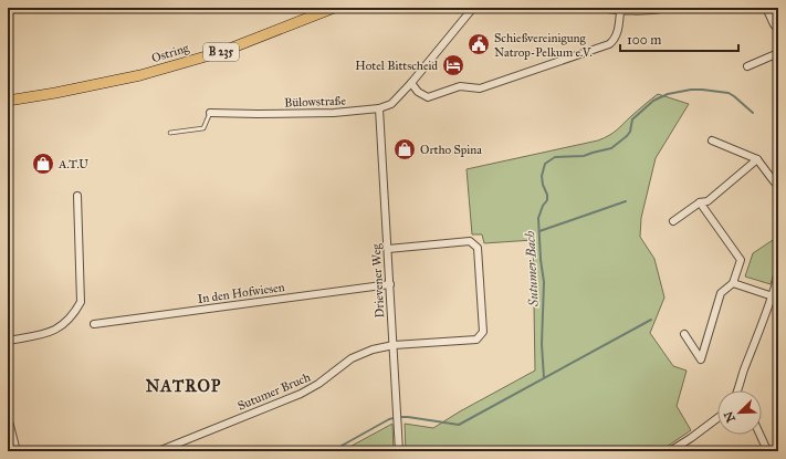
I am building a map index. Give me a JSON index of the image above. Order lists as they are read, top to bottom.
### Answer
{
  "streets": {
    "main road": ["B 235", "Ostring"],
    "street": [
      "Bülowstraße",
      "Drievener Weg",
      "In den Hofwiesen",
      "Sutumer Bruch"
    ]
  },
  "crossings": [
    ["Bülowstraße", "Drievener Weg"],
    ["Drievener Weg", "In den Hofwiesen"],
    ["Drievener Weg", "Sutumer Bruch"]
  ],
  "districts": ["NATROP"],
  "water": ["Sutumer Bach"],
  "places": {
    "public building": ["Schießvereinigung Natrop-Pelkum e.V."],
    "hotel": ["Hotel Bittscheid"],
    "shop": ["Ortho Spina", "A.T.U"]
  },
  "scale_bar": "100 m",
  "north": "bottom left"
}
